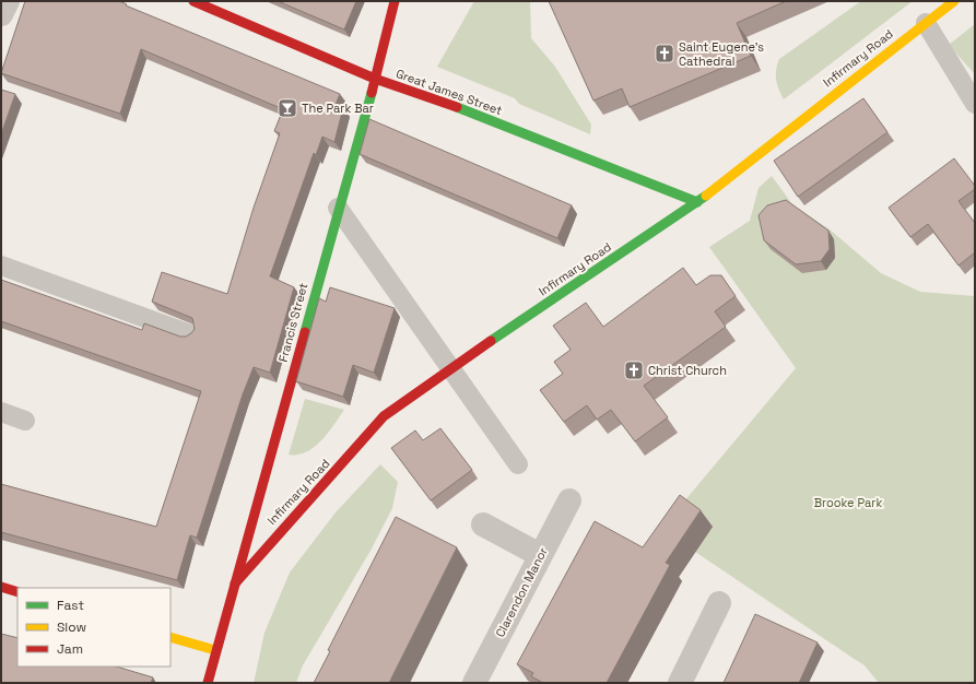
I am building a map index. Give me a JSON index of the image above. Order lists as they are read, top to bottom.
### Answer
{
  "streets": {
    "main road": ["Infirmary Road", "Great James Street", "Francis Street"],
    "street": ["Clarendon Manor"]
  },
  "crossings": [
    ["Infirmary Road", "Great James Street"],
    ["Infirmary Road", "Francis Street"],
    ["Great James Street", "Francis Street"]
  ],
  "parks": ["Brooke Park"],
  "places": {
    "church": ["Saint Eugene's Cathedral", "Christ Church"],
    "bar": ["The Park Bar"]
  },
  "legend": ["Fast", "Slow", "Jam"]
}
